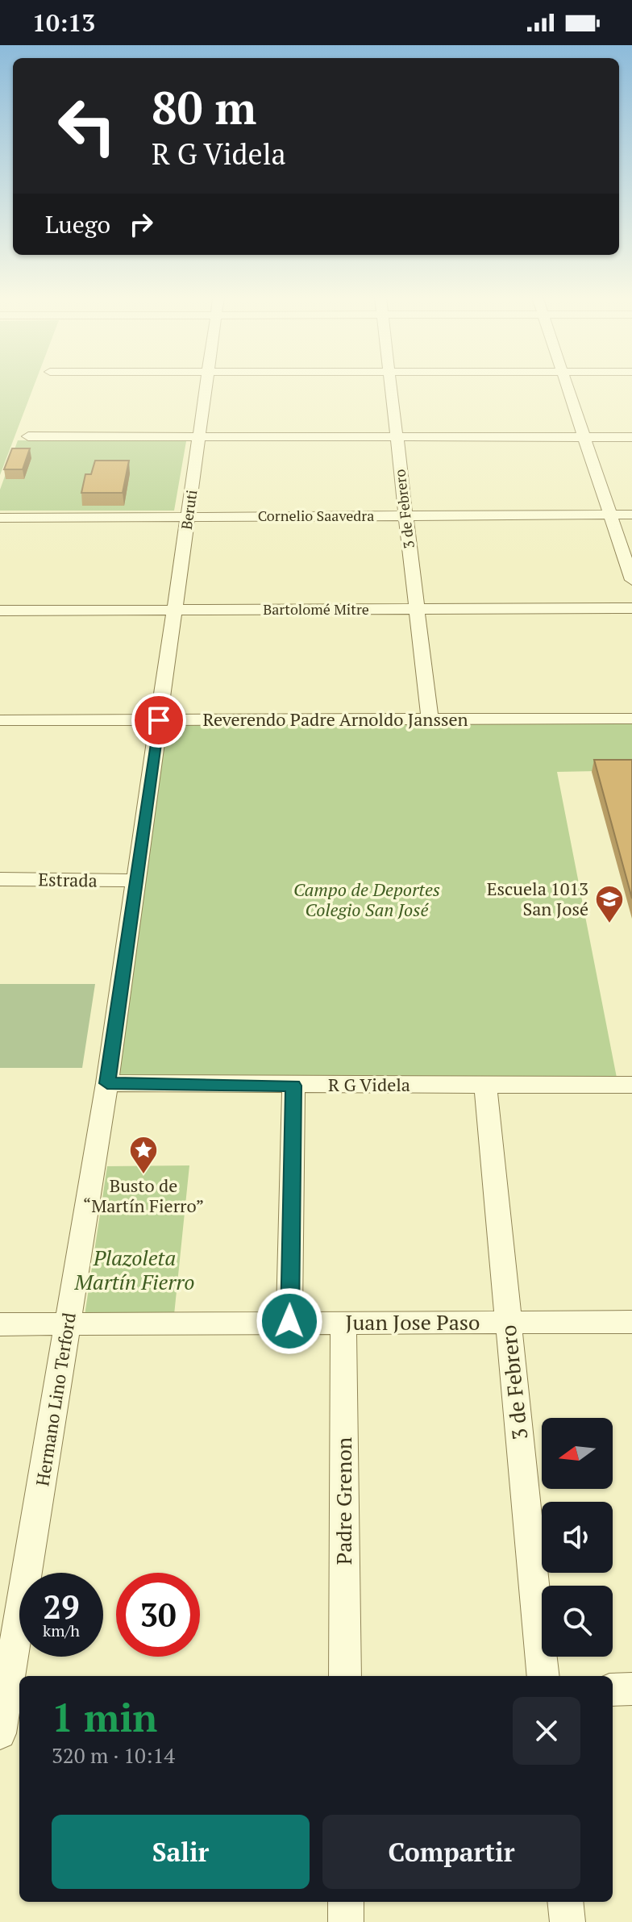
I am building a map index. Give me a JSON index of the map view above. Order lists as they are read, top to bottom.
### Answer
{
  "streets": {
    "street": [
      "3 de Febrero",
      "Beruti",
      "Cornelio Saavedra",
      "Bartolomé Mitre",
      "Reverendo Padre Arnoldo Janssen",
      "Estrada",
      "R G Videla",
      "Juan Jose Paso",
      "Hermano Lino Terford",
      "Padre Grenon"
    ]
  },
  "crossings": [
    ["3 de Febrero", "Cornelio Saavedra"],
    ["3 de Febrero", "Bartolomé Mitre"],
    ["3 de Febrero", "Reverendo Padre Arnoldo Janssen"],
    ["3 de Febrero", "R G Videla"],
    ["3 de Febrero", "Juan Jose Paso"],
    ["Beruti", "Cornelio Saavedra"],
    ["Beruti", "Bartolomé Mitre"],
    ["Beruti", "Reverendo Padre Arnoldo Janssen"],
    ["Beruti", "Hermano Lino Terford"],
    ["Reverendo Padre Arnoldo Janssen", "Hermano Lino Terford"],
    ["Estrada", "Hermano Lino Terford"],
    ["R G Videla", "Hermano Lino Terford"],
    ["Juan Jose Paso", "Hermano Lino Terford"],
    ["Juan Jose Paso", "Padre Grenon"]
  ],
  "parks": ["Campo de Deportes Colegio San José", "Plazoleta Martín Fierro"],
  "places": {
    "school or university": ["Escuela 1013 San José"],
    "place": ["Busto de “Martín Fierro”"]
  },
  "north": "left",
  "page": {
    "status": "10:13",
    "turn": ["80 m", "R G Videla"],
    "then": "Luego",
    "speed": "29 km/h",
    "limit": "30",
    "heading": ["1 min", "320 m · 10:14"],
    "buttons": ["Salir", "Compartir"]
  }
}
